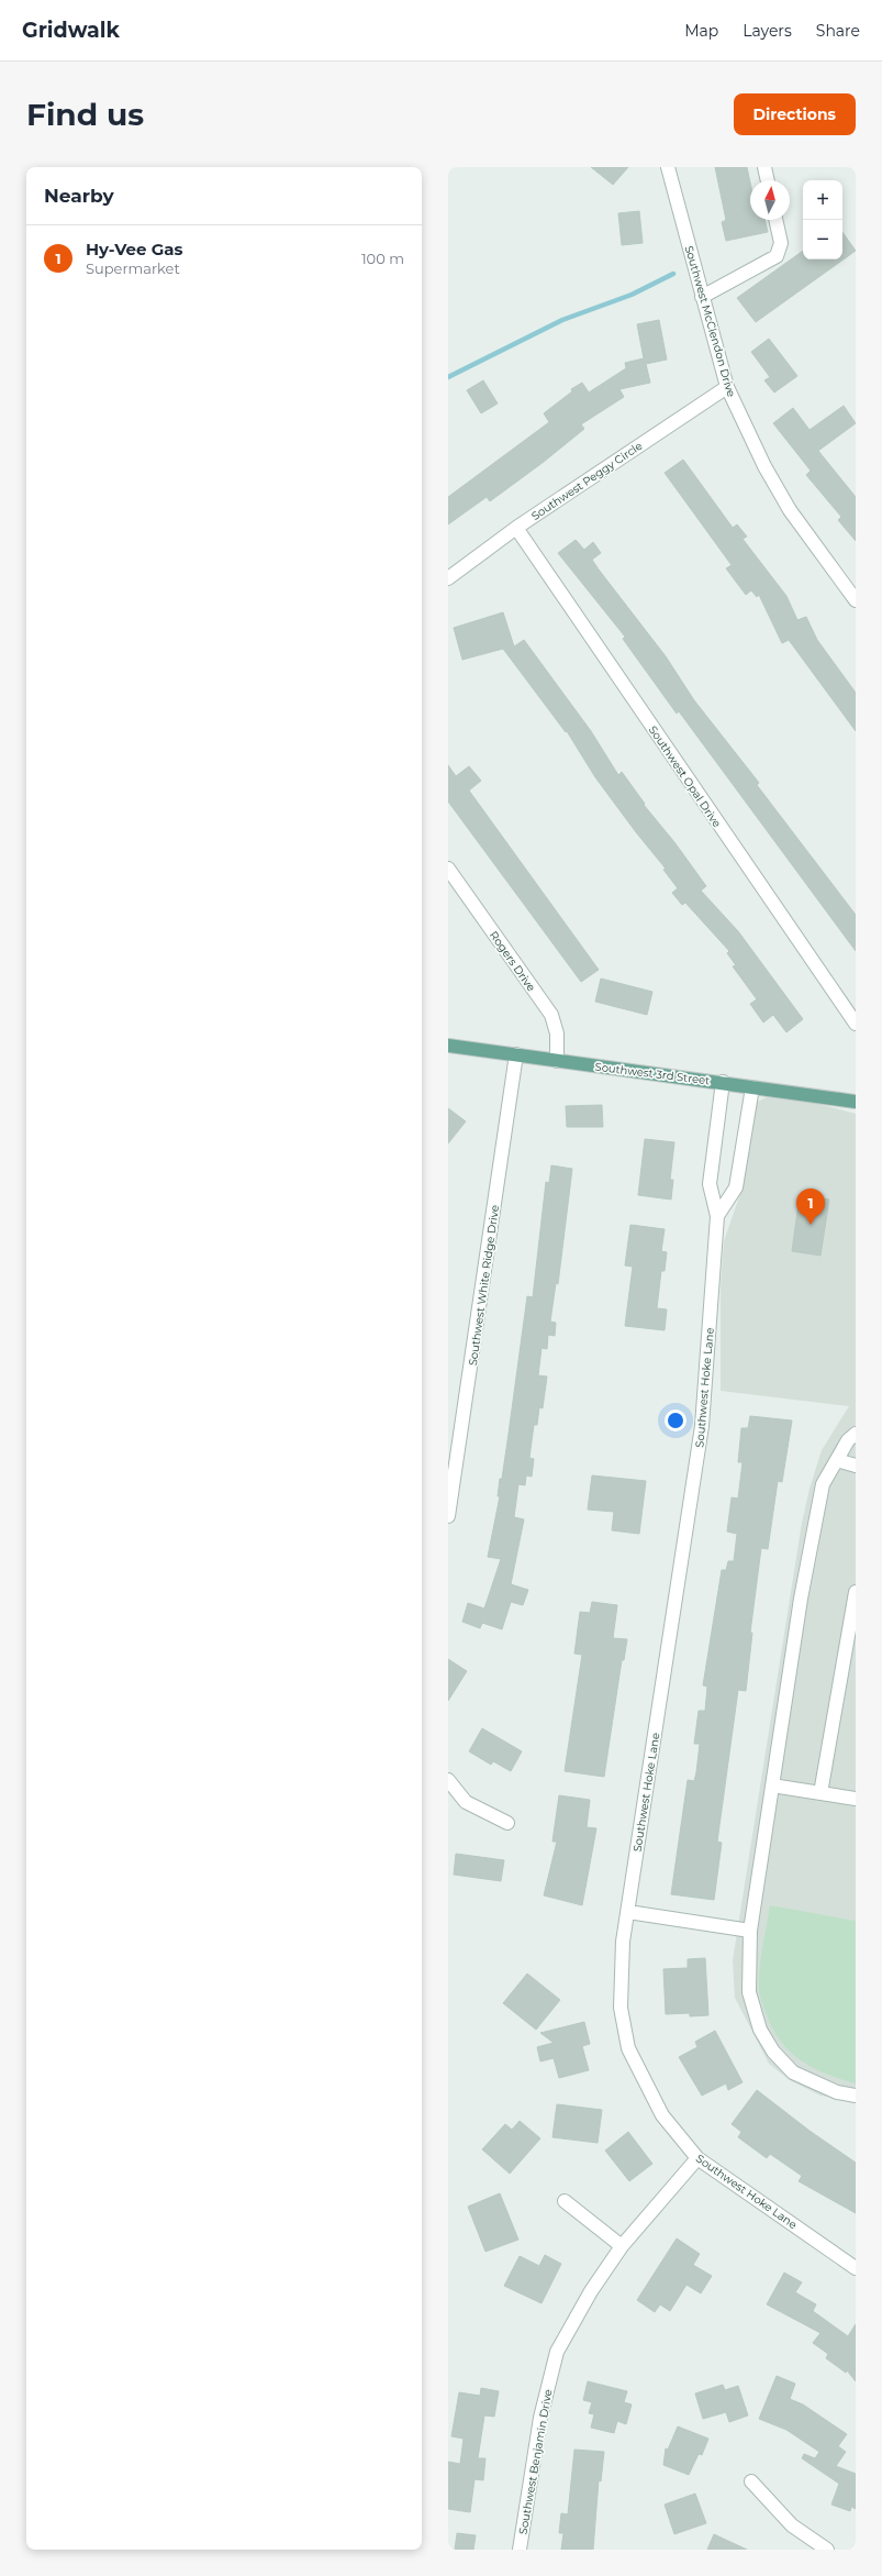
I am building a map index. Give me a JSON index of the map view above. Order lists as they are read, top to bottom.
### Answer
{
  "streets": {
    "main road": ["Southwest 3rd Street"],
    "street": [
      "Southwest McClendon Drive",
      "Southwest Peggy Circle",
      "Southwest Opal Drive",
      "Rogers Drive",
      "Southwest White Ridge Drive",
      "Southwest Hoke Lane",
      "Southwest Benjamin Drive"
    ]
  },
  "crossings": [
    ["Southwest McClendon Drive", "Southwest Peggy Circle"],
    ["Southwest Peggy Circle", "Southwest Opal Drive"],
    ["Rogers Drive", "Southwest 3rd Street"],
    ["Southwest 3rd Street", "Southwest White Ridge Drive"],
    ["Southwest 3rd Street", "Southwest Hoke Lane"],
    ["Southwest Hoke Lane", "Southwest Benjamin Drive"]
  ],
  "north": "top",
  "page": {
    "header": "Gridwalk",
    "nav": ["Map", "Layers", "Share"],
    "buttons": "Directions",
    "title": "Find us",
    "heading": "Nearby",
    "map_buttons": ["+", "−"],
    "list": [
      {
        "mark": "1",
        "name": "Hy-Vee Gas",
        "note": "Supermarket",
        "value": "100 m"
      }
    ],
    "pins": "1"
  }
}
